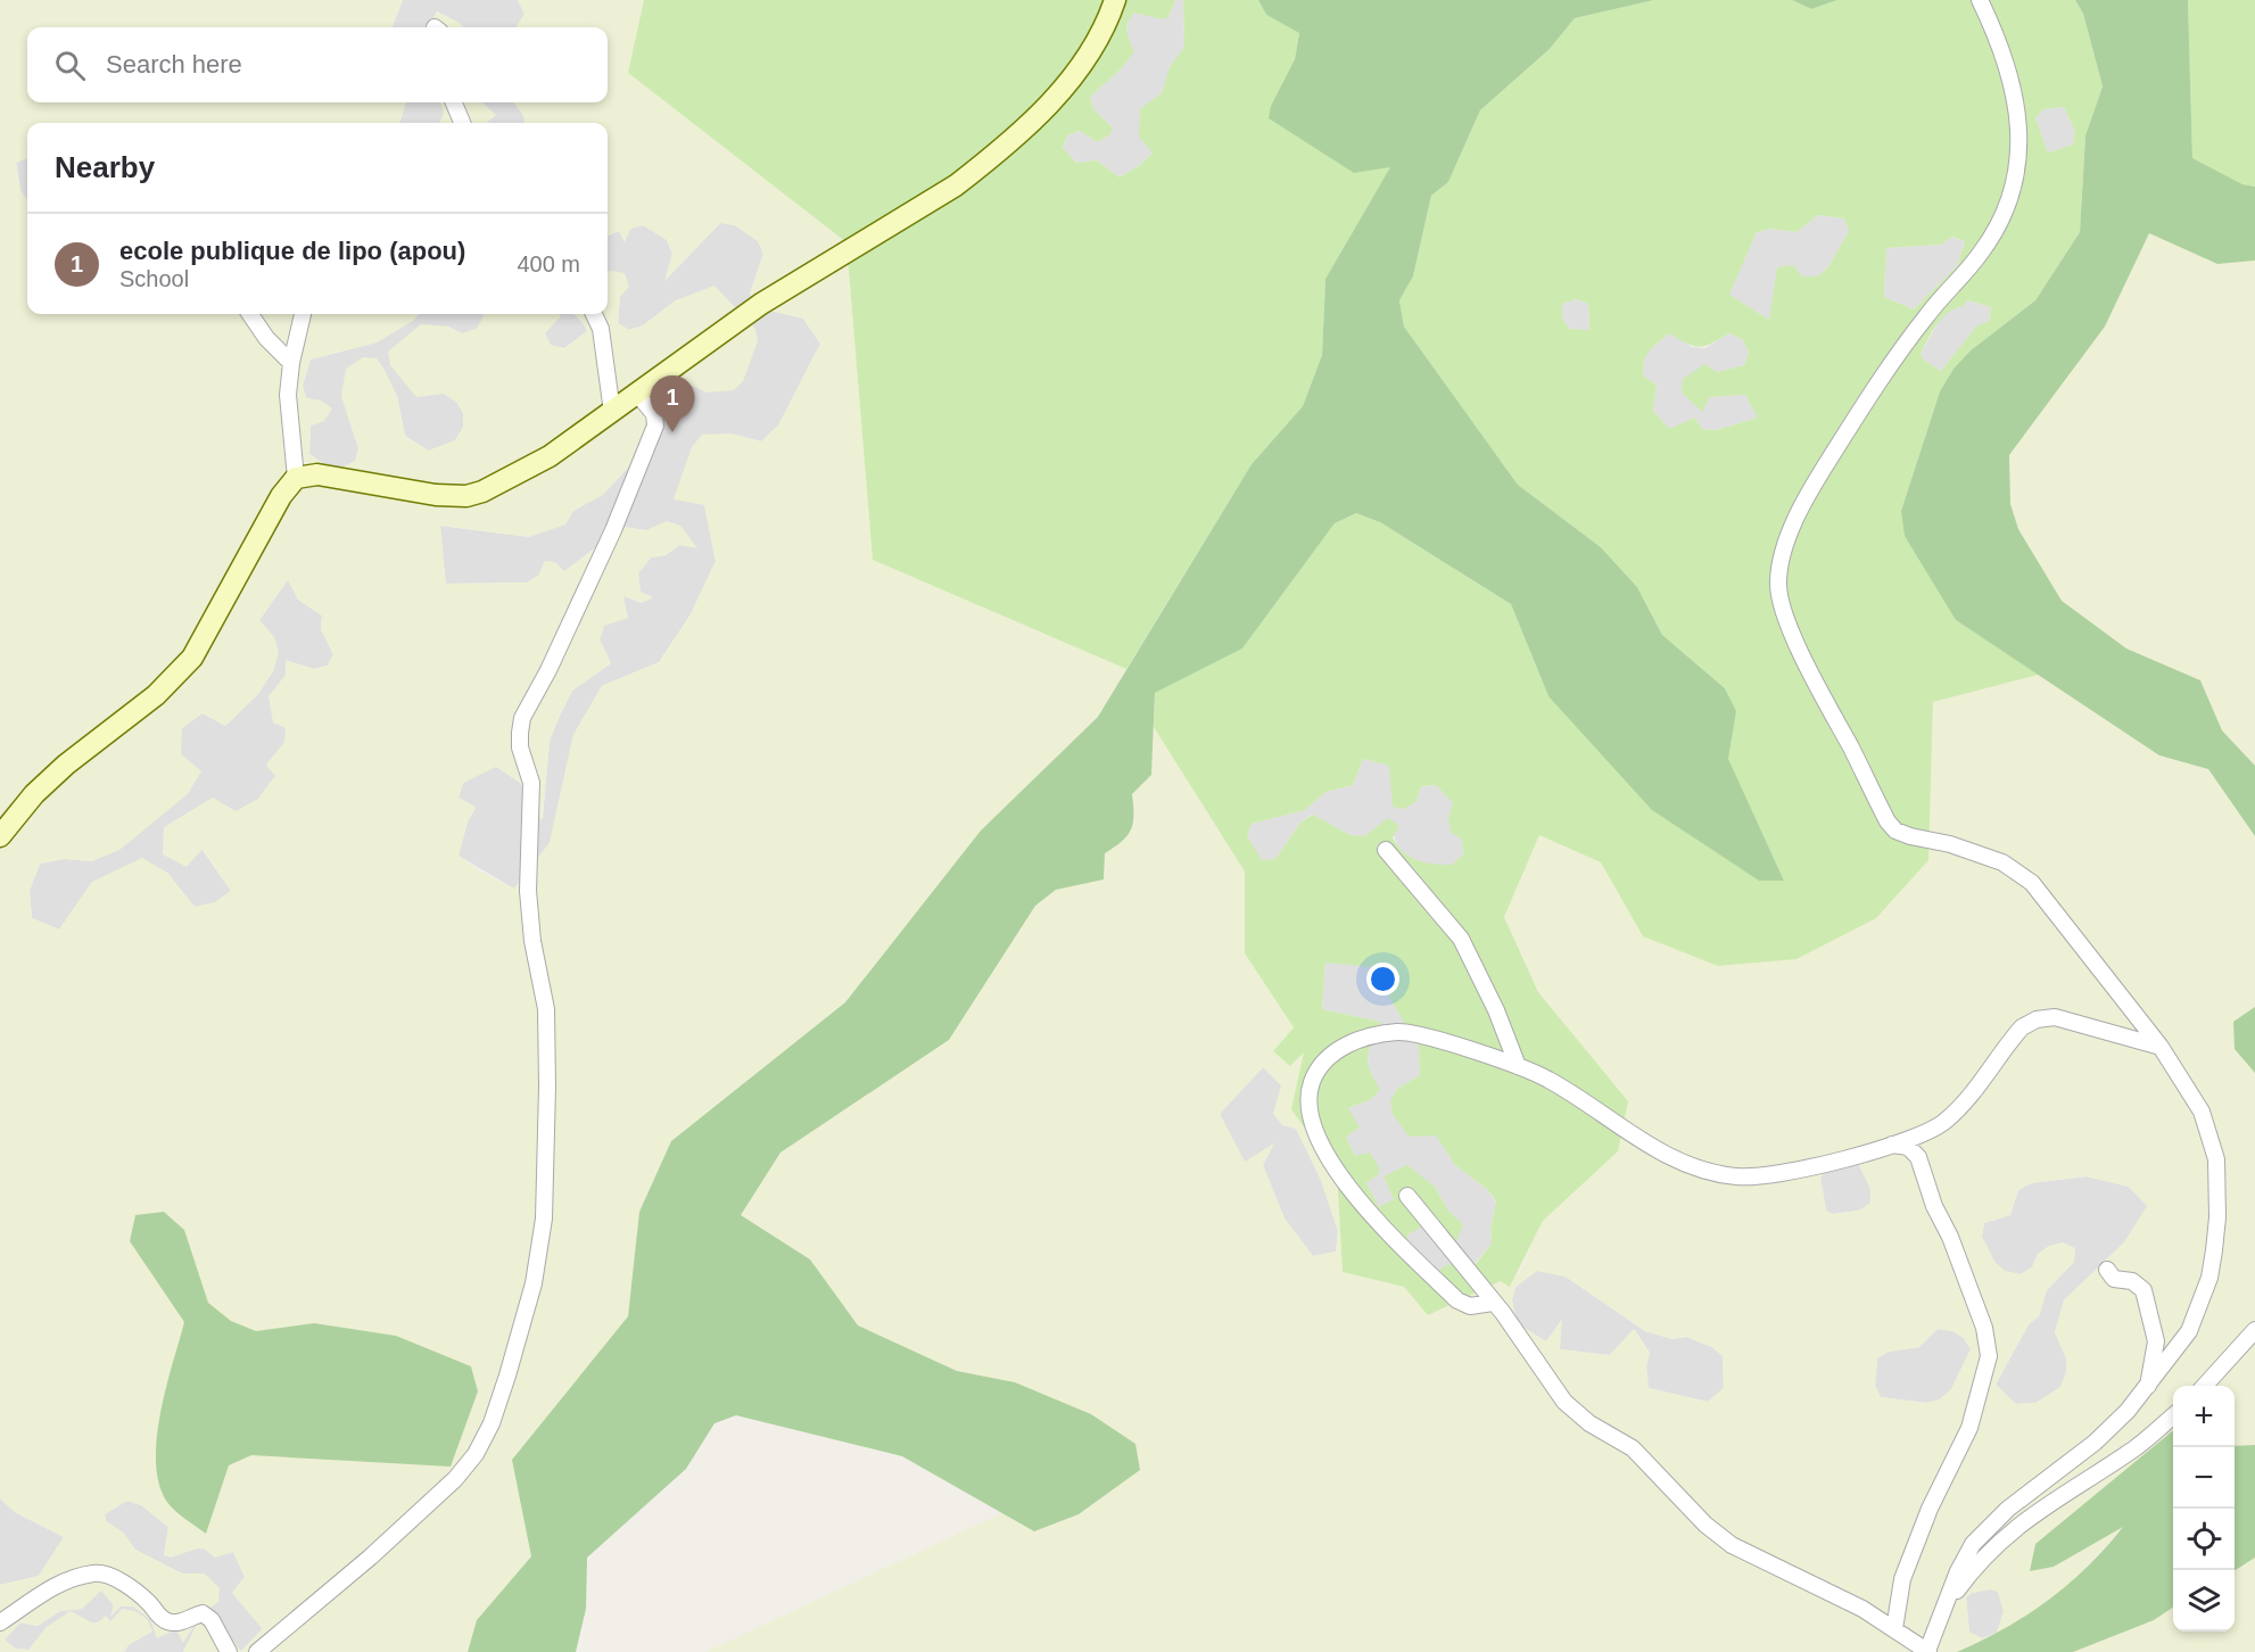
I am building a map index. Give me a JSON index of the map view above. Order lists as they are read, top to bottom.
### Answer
{
  "page": {
    "search": "Search here",
    "heading": "Nearby",
    "list": [
      {
        "mark": "1",
        "name": "ecole publique de lipo (apou)",
        "note": "School",
        "value": "400 m"
      }
    ],
    "pins": "1",
    "map_buttons": ["+", "−"]
  }
}
